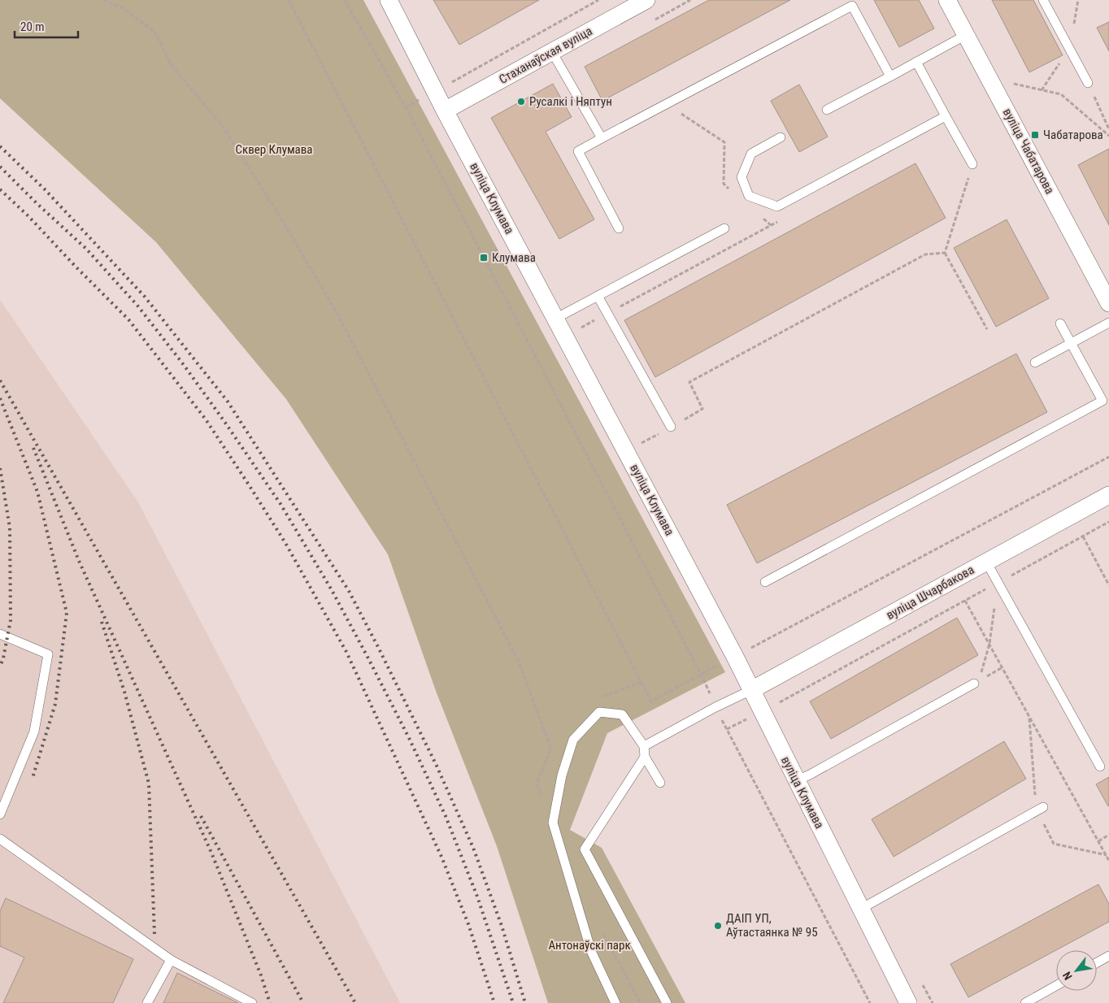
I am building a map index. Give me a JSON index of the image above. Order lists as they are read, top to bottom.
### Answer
{
  "streets": {
    "street": [
      "Стаханаўская вуліца",
      "вуліца Чабатарова",
      "вуліца Клумава",
      "вуліца Шчарбакова"
    ]
  },
  "crossings": [
    ["Стаханаўская вуліца", "вуліца Клумава"],
    ["вуліца Клумава", "вуліца Шчарбакова"]
  ],
  "parks": ["Сквер Клумава", "Антонаўскі парк"],
  "places": {
    "other": ["Русалкі і Няптун", "ДАІП УП, Аўтастаянка № 95"],
    "transit": ["Чабатарова", "Клумава"]
  },
  "scale_bar": "20 m",
  "north": "bottom left"
}
